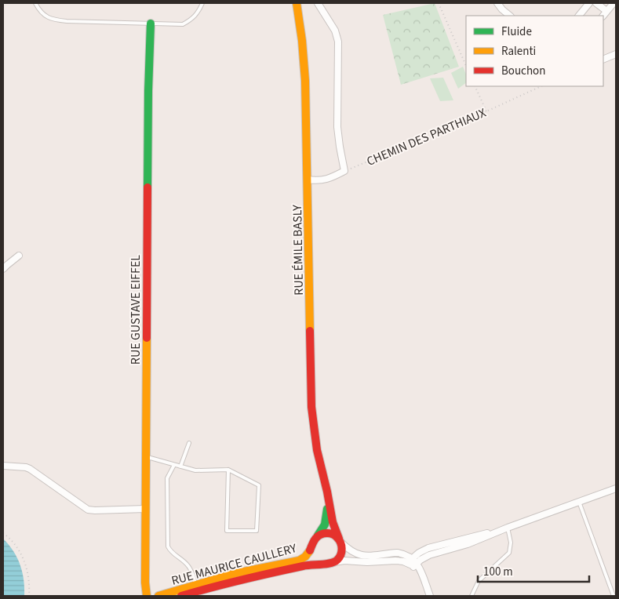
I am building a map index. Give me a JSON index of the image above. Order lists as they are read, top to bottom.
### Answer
{
  "streets": {
    "street": ["RUE ÉMILE BASLY", "RUE GUSTAVE EIFFEL", "RUE MAURICE CAULLERY"],
    "path": ["CHEMIN DES PARTHIAUX"]
  },
  "crossings": [
    ["RUE ÉMILE BASLY", "RUE MAURICE CAULLERY"]
  ],
  "legend": ["Fluide", "Ralenti", "Bouchon"],
  "scale_bar": "100 m"
}
